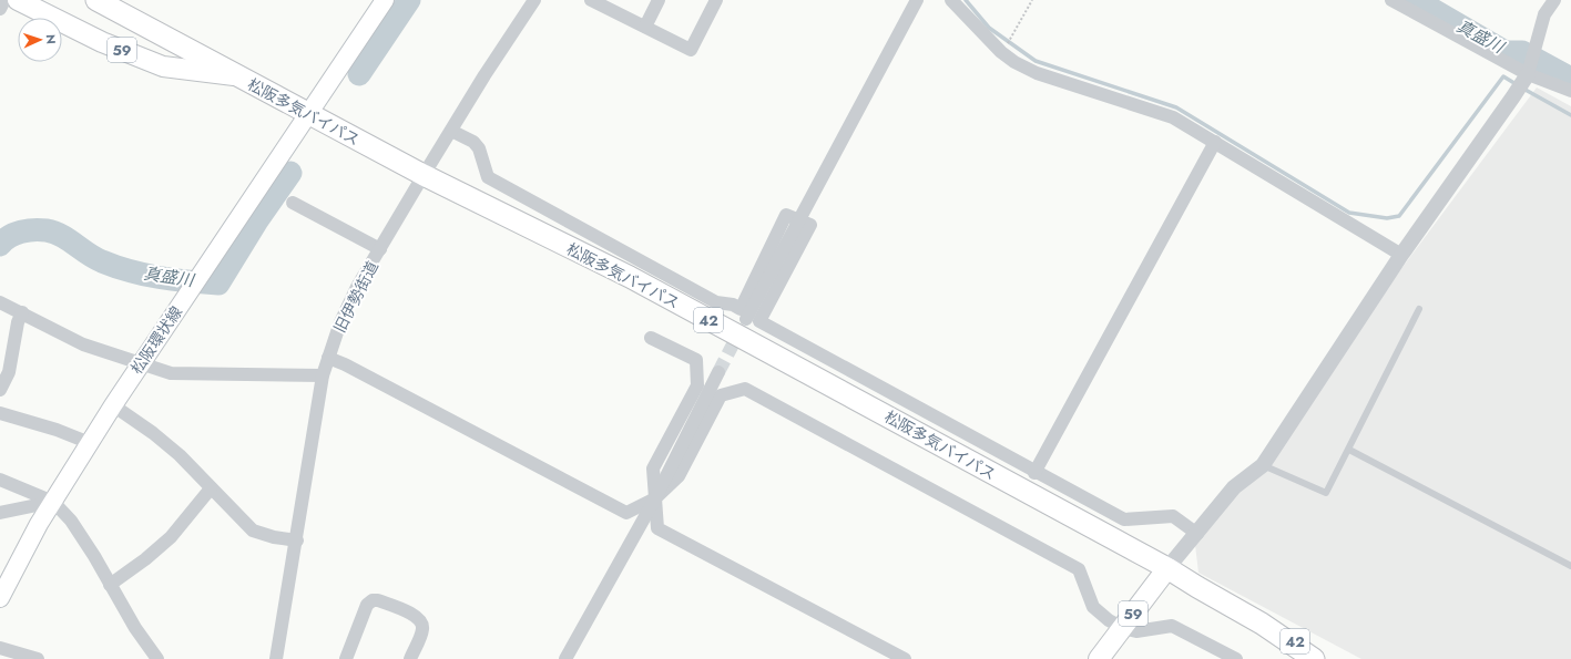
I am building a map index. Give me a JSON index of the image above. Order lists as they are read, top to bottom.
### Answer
{
  "streets": {
    "highway": ["松阪多気バイパス", "42"],
    "main road": ["59", "松阪環状線"],
    "street": ["旧伊勢街道"]
  },
  "crossings": [
    ["59", "松阪多気バイパス"],
    ["松阪多気バイパス", "旧伊勢街道"],
    ["松阪多気バイパス", "松阪環状線"]
  ],
  "water": ["真盛川"],
  "north": "right"
}
